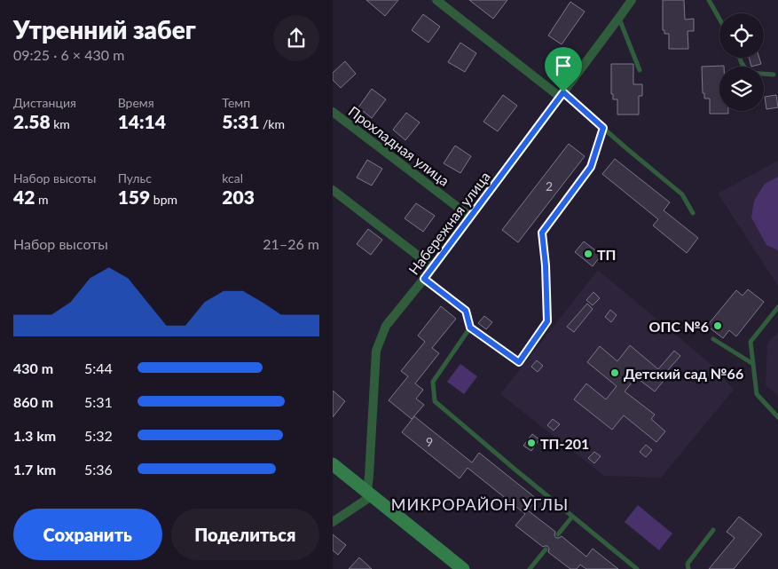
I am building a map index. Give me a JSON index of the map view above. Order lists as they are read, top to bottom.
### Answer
{
  "streets": {
    "street": ["Прохладная улица", "Набережная улица"]
  },
  "crossings": [
    ["Прохладная улица", "Набережная улица"]
  ],
  "districts": ["МИКРОРАЙОН УГЛЫ"],
  "places": [
    "ТП",
    "ОПС №6",
    "Детский сад №66",
    "ТП-201"
  ],
  "house_numbers": ["2", "9"],
  "page": {
    "heading": ["Утренний забег", "09:25 · 6 × 430 m"],
    "stats": [
      ["Дистанция", "2.58 km"],
      ["Время", "14:14"],
      ["Темп", "5:31 /km"],
      ["Набор высоты", "42 m"],
      ["Пульс", "159 bpm"],
      ["kcal", "203"]
    ],
    "chart": ["Набор высоты", "21–26 m"],
    "list": [
      {
        "name": "430 m",
        "note": "5:44"
      },
      {
        "name": "860 m",
        "note": "5:31"
      },
      {
        "name": "1.3 km",
        "note": "5:32"
      },
      {
        "name": "1.7 km",
        "note": "5:36"
      }
    ],
    "buttons": ["Сохранить", "Поделиться"]
  }
}
